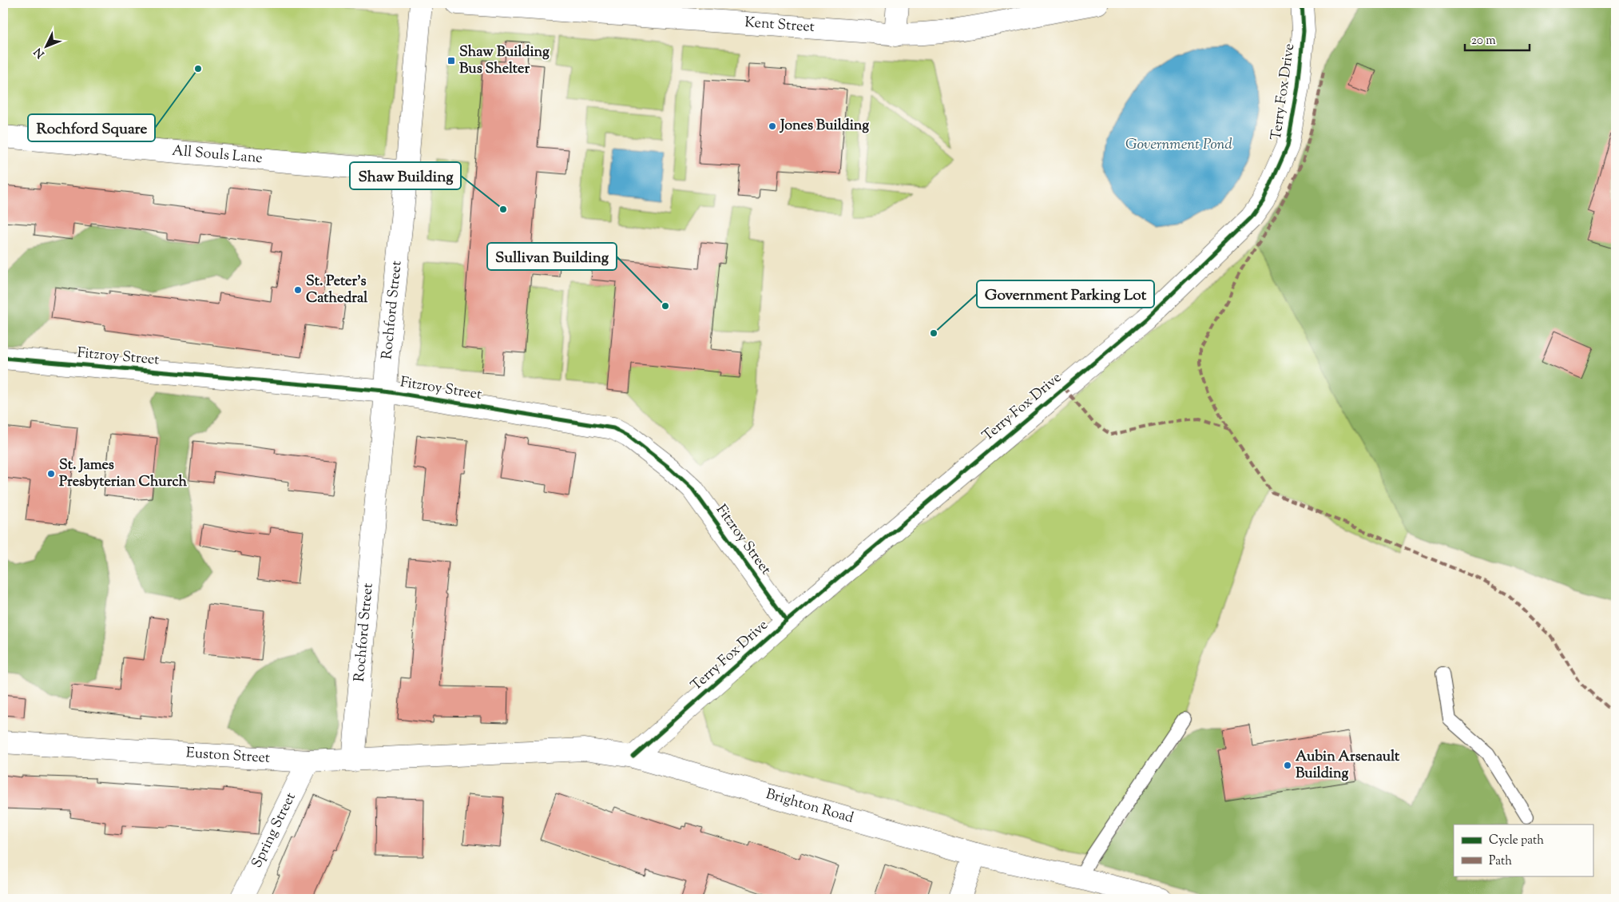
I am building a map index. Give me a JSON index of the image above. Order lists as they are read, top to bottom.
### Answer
{
  "streets": {
    "street": [
      "Kent Street",
      "Terry Fox Drive",
      "All Souls Lane",
      "Rochford Street",
      "Fitzroy Street",
      "Euston Street",
      "Brighton Road",
      "Spring Street"
    ]
  },
  "crossings": [
    ["Terry Fox Drive", "Fitzroy Street"],
    ["Terry Fox Drive", "Brighton Road"],
    ["All Souls Lane", "Rochford Street"],
    ["Rochford Street", "Fitzroy Street"],
    ["Rochford Street", "Euston Street"],
    ["Euston Street", "Brighton Road"],
    ["Euston Street", "Spring Street"]
  ],
  "water": ["Government Pond"],
  "places": {
    "transit": ["Shaw Building Bus Shelter"],
    "other": [
      "Rochford Square",
      "Jones Building",
      "Shaw Building",
      "St. Peter's Cathedral",
      "Sullivan Building",
      "Government Parking Lot",
      "St. James Presbyterian Church",
      "Aubin Arsenault Building"
    ]
  },
  "legend": ["Cycle path", "Path"],
  "scale_bar": "20 m",
  "north": "bottom left"
}
